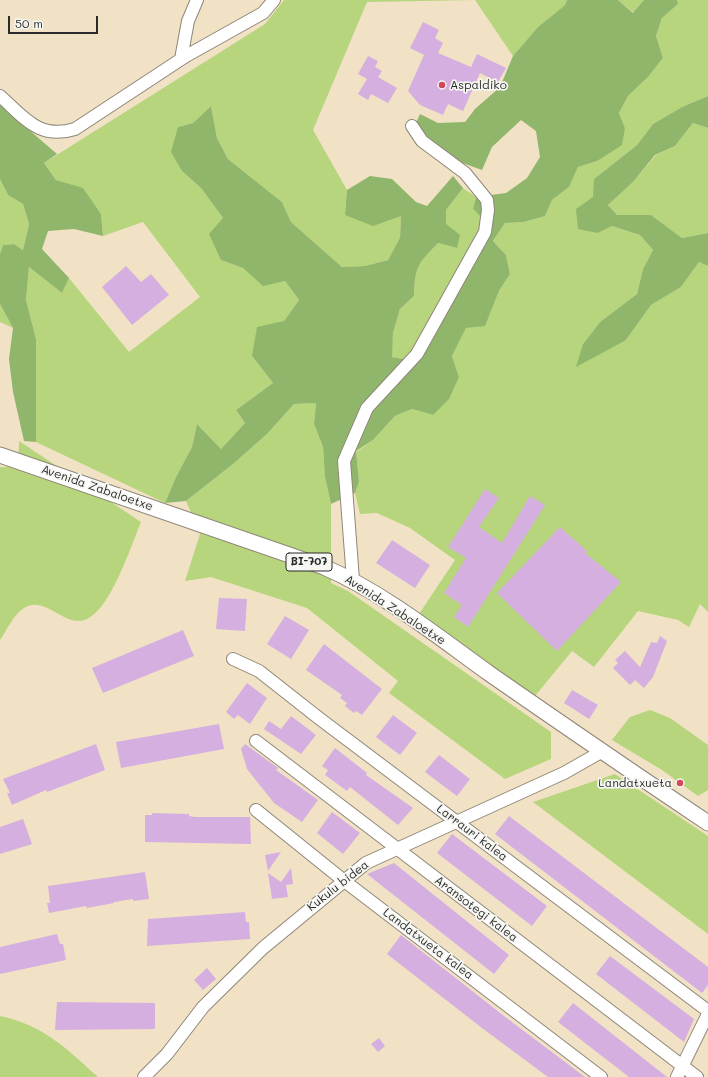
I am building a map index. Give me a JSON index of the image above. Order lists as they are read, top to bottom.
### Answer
{
  "streets": {
    "main road": ["Avenida Zabaloetxe", "BI-707"],
    "street": [
      "Larrauri kalea",
      "Kukulu bidea",
      "Aransotegi kalea",
      "Landatxueta kalea"
    ]
  },
  "crossings": [
    ["Avenida Zabaloetxe", "Kukulu bidea"],
    ["Larrauri kalea", "Kukulu bidea"],
    ["Kukulu bidea", "Aransotegi kalea"],
    ["Kukulu bidea", "Landatxueta kalea"]
  ],
  "places": ["Aspaldiko", "Landatxueta"],
  "scale_bar": "50 m"
}
